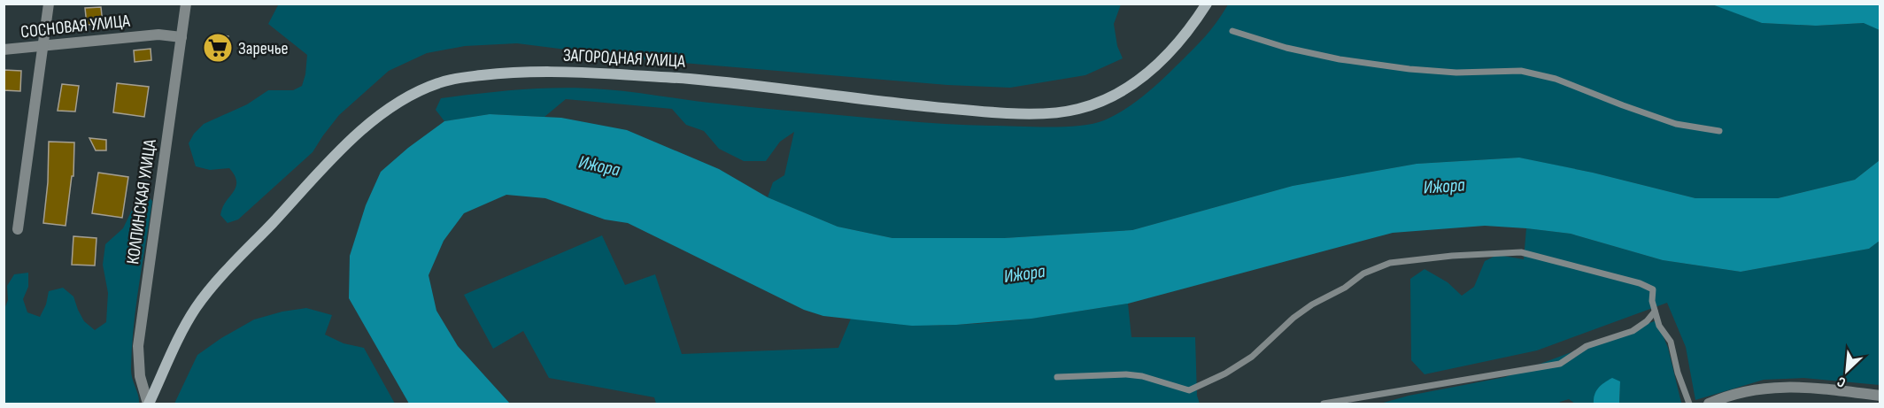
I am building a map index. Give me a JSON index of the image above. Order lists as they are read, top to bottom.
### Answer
{
  "streets": {
    "main road": ["ЗАГОРОДНАЯ УЛИЦА"],
    "street": ["СОСНОВАЯ УЛИЦА", "КОЛПИНСКАЯ УЛИЦА"]
  },
  "crossings": [
    ["СОСНОВАЯ УЛИЦА", "КОЛПИНСКАЯ УЛИЦА"],
    ["ЗАГОРОДНАЯ УЛИЦА", "КОЛПИНСКАЯ УЛИЦА"]
  ],
  "water": ["Ижора"],
  "places": {
    "supermarket": ["Заречье"]
  },
  "north": "bottom left"
}
